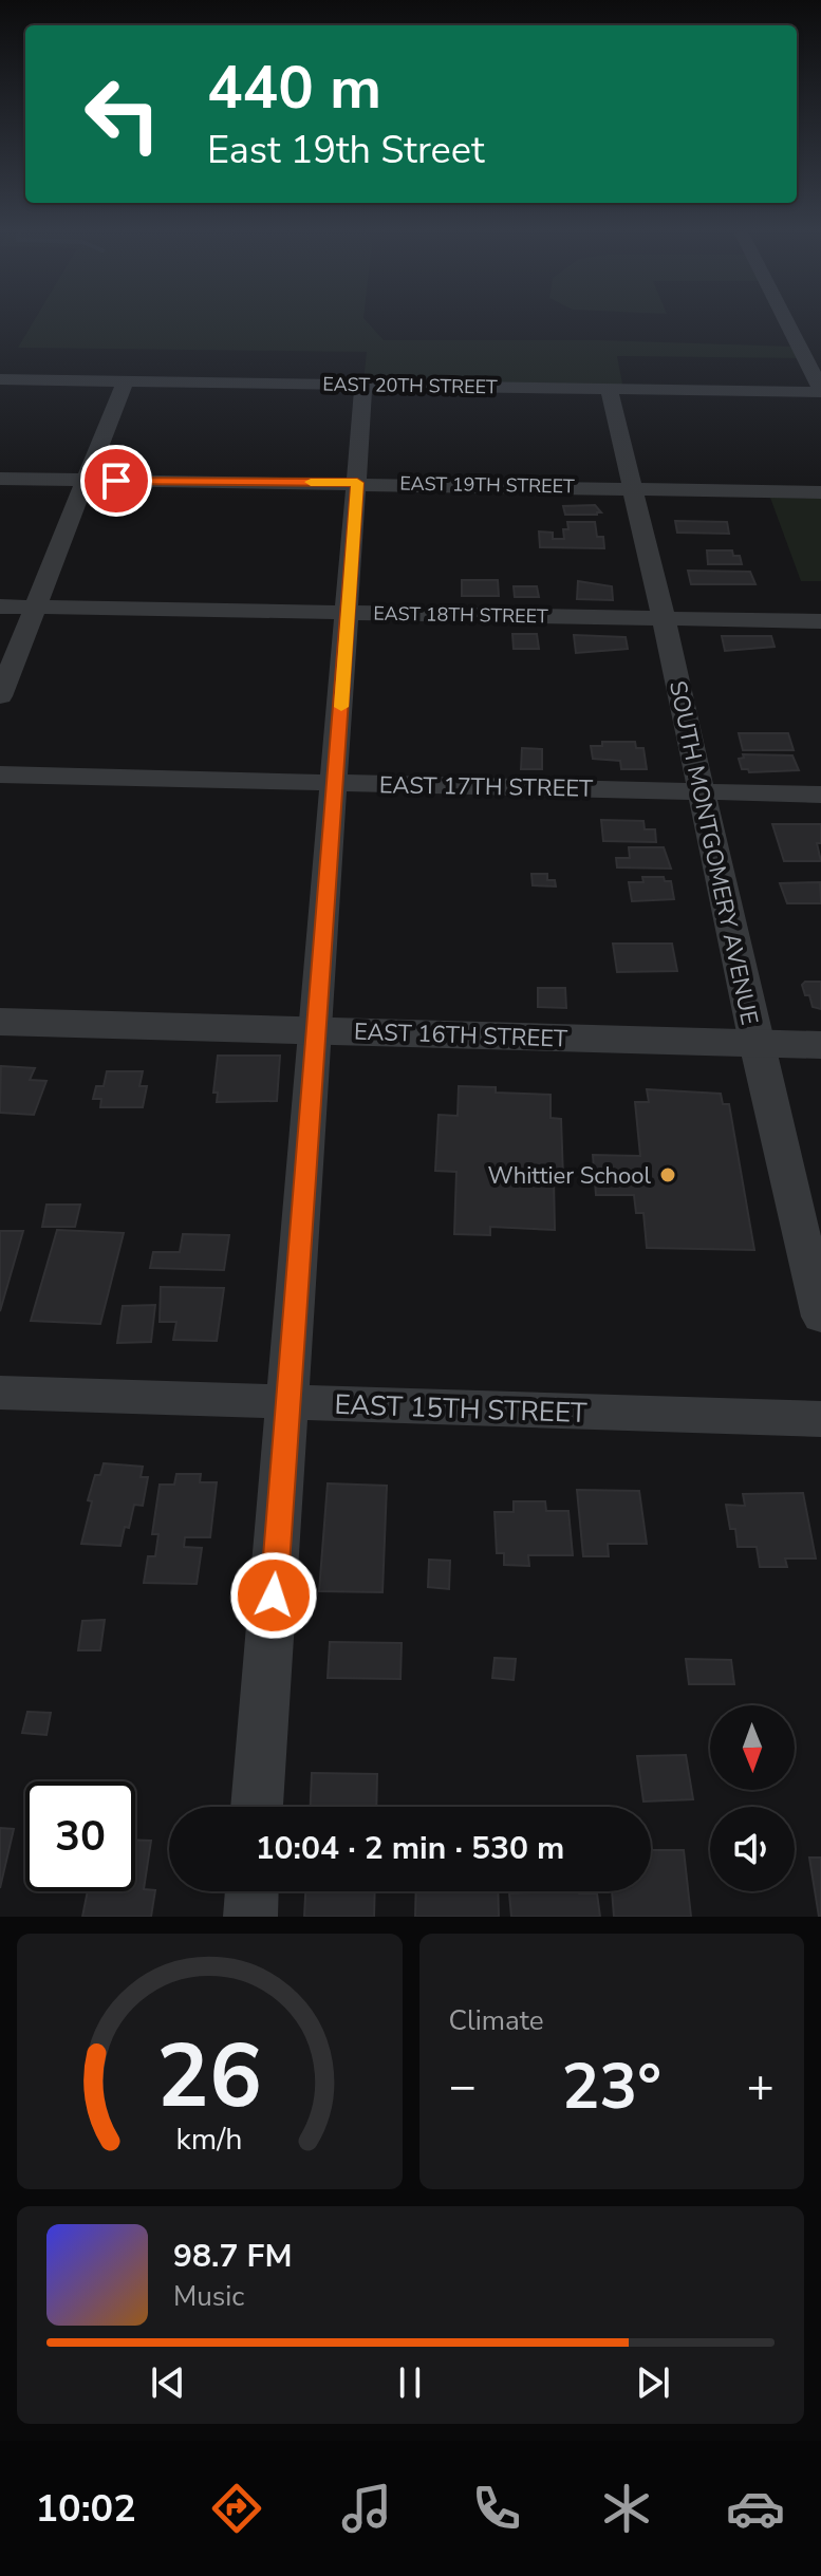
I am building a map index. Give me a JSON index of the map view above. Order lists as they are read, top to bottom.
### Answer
{
  "streets": {
    "street": [
      "EAST 20TH STREET",
      "EAST 19TH STREET",
      "EAST 18TH STREET",
      "EAST 17TH STREET",
      "SOUTH MONTGOMERY AVENUE",
      "EAST 16TH STREET",
      "EAST 15TH STREET"
    ]
  },
  "crossings": [
    ["EAST 20TH STREET", "SOUTH MONTGOMERY AVENUE"],
    ["EAST 19TH STREET", "SOUTH MONTGOMERY AVENUE"],
    ["EAST 18TH STREET", "SOUTH MONTGOMERY AVENUE"],
    ["EAST 17TH STREET", "SOUTH MONTGOMERY AVENUE"],
    ["SOUTH MONTGOMERY AVENUE", "EAST 16TH STREET"]
  ],
  "places": ["Whittier School"],
  "north": "bottom",
  "page": {
    "turn": ["440 m", "East 19th Street"],
    "limit": "30",
    "trip": "10:04 · 2 min · 530 m",
    "tile": "Climate",
    "heat": ["−", "23°", "+"],
    "song": ["98.7 FM", "Music"],
    "tabs": "10:02",
    "gauge": ["26", "km/h"]
  }
}
